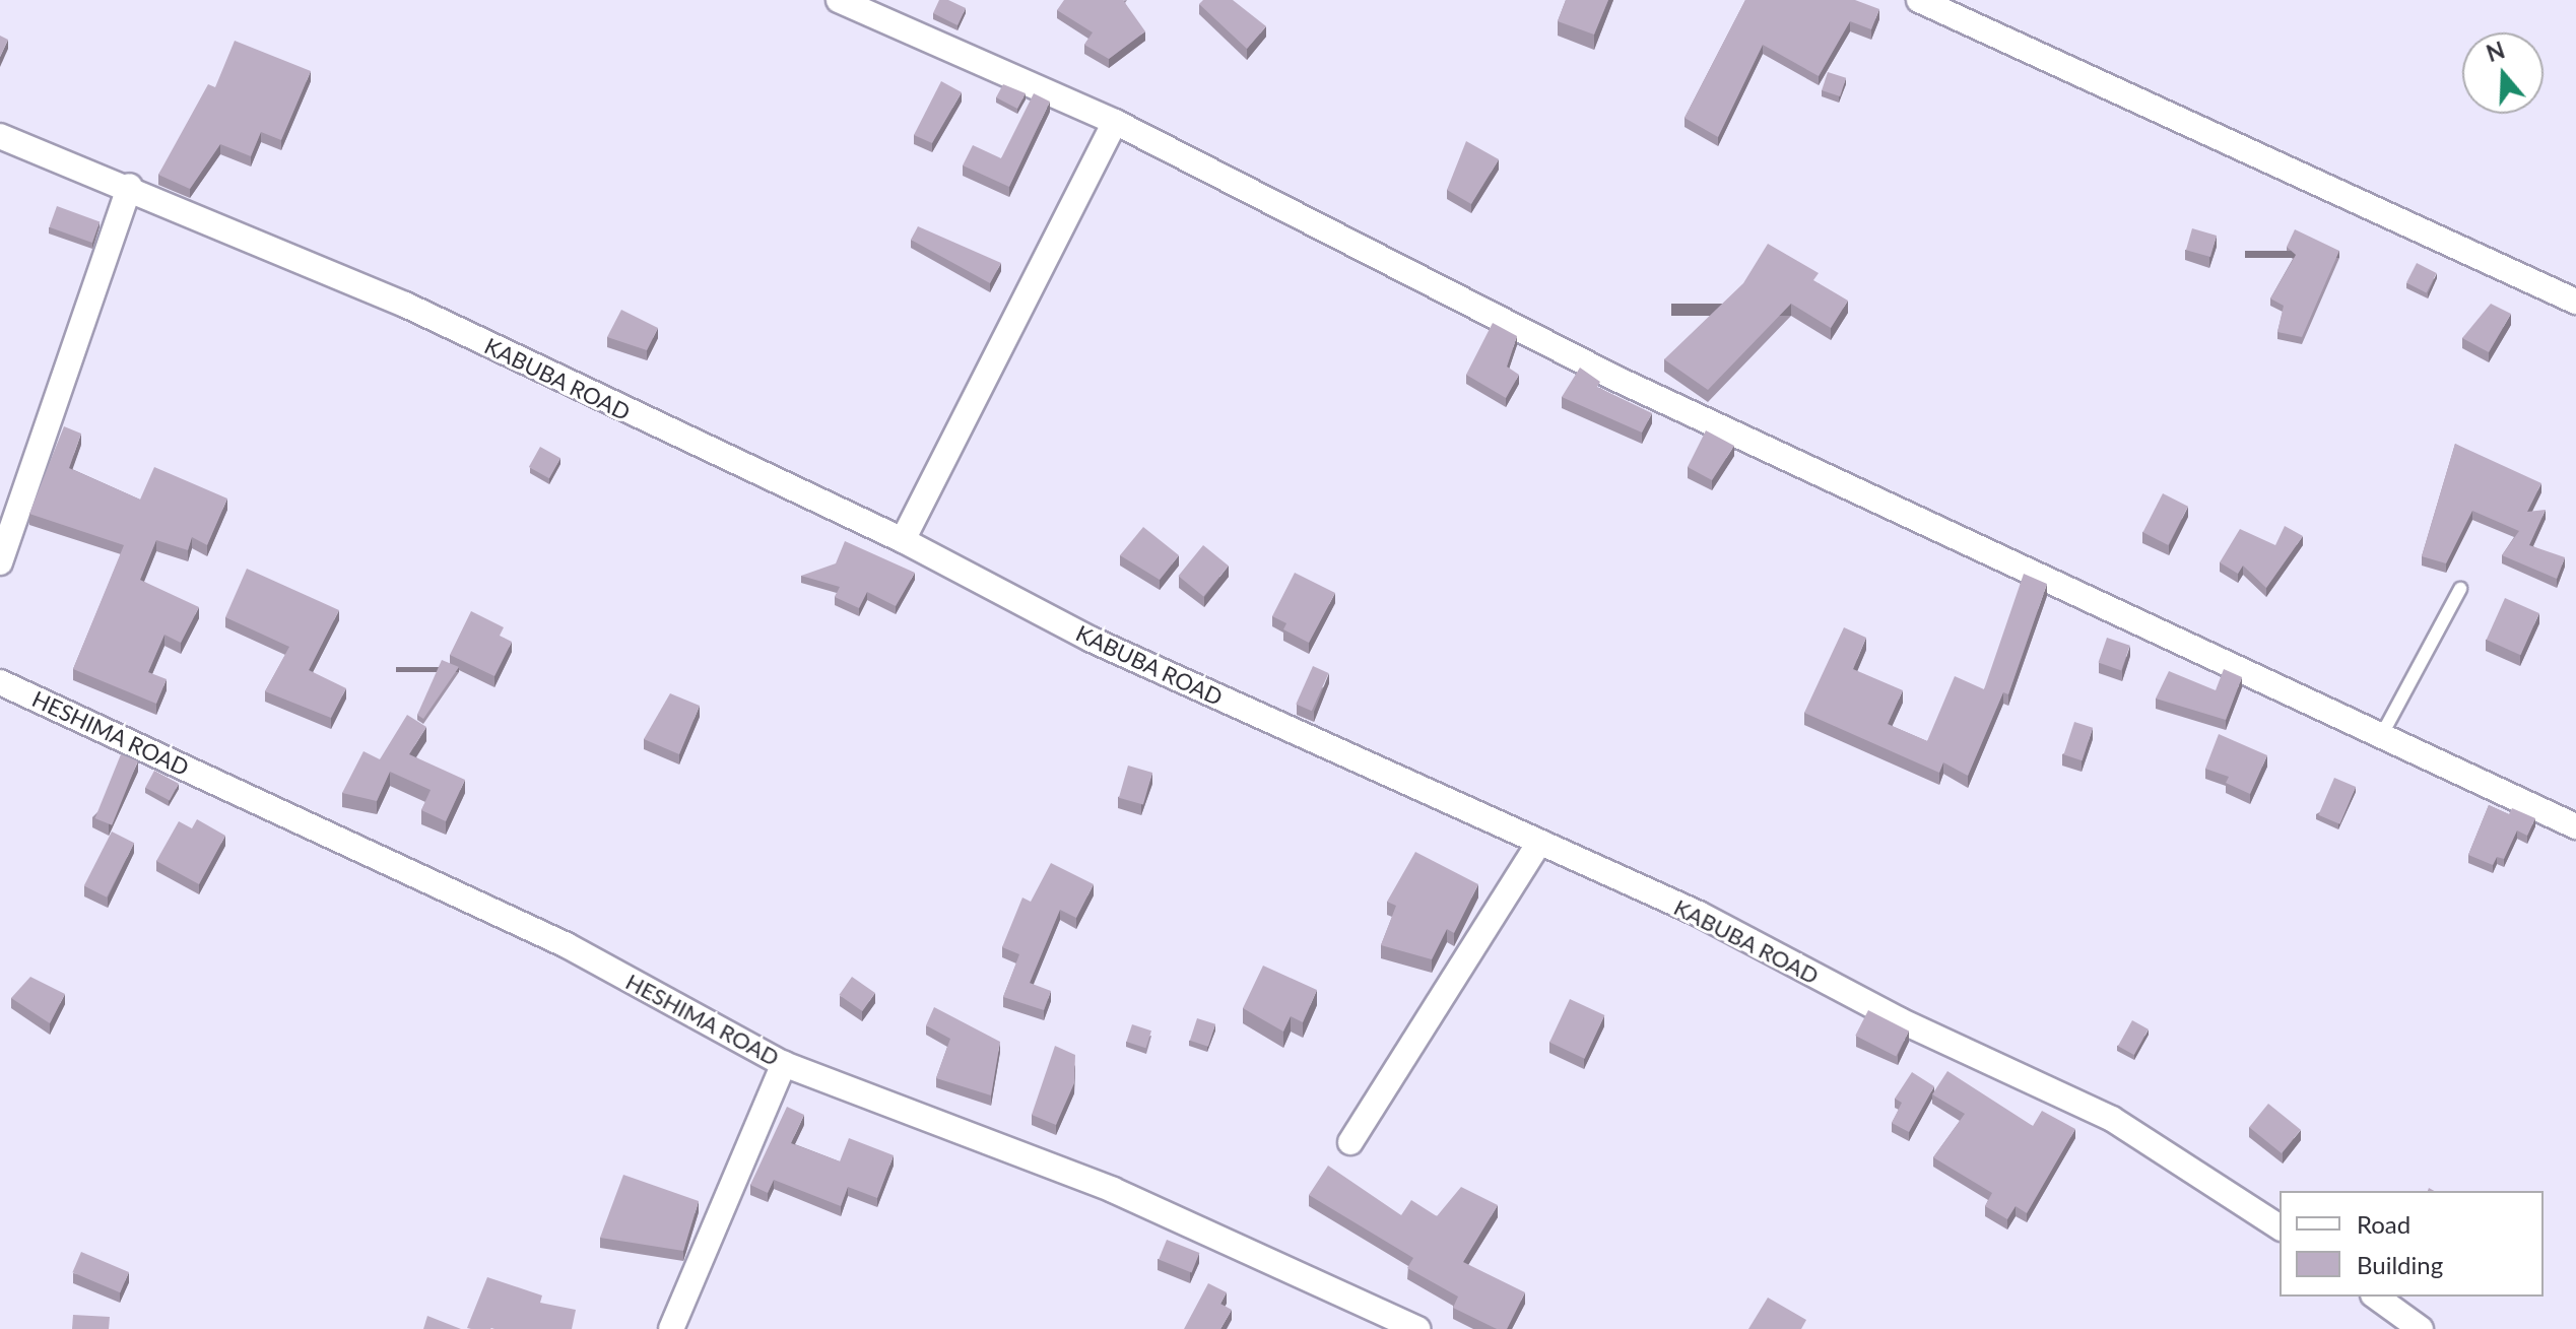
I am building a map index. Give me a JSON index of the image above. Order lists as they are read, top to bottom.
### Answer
{
  "streets": {
    "street": ["KABUBA ROAD", "HESHIMA ROAD"]
  },
  "legend": ["Road", "Building"],
  "north": "top"
}
